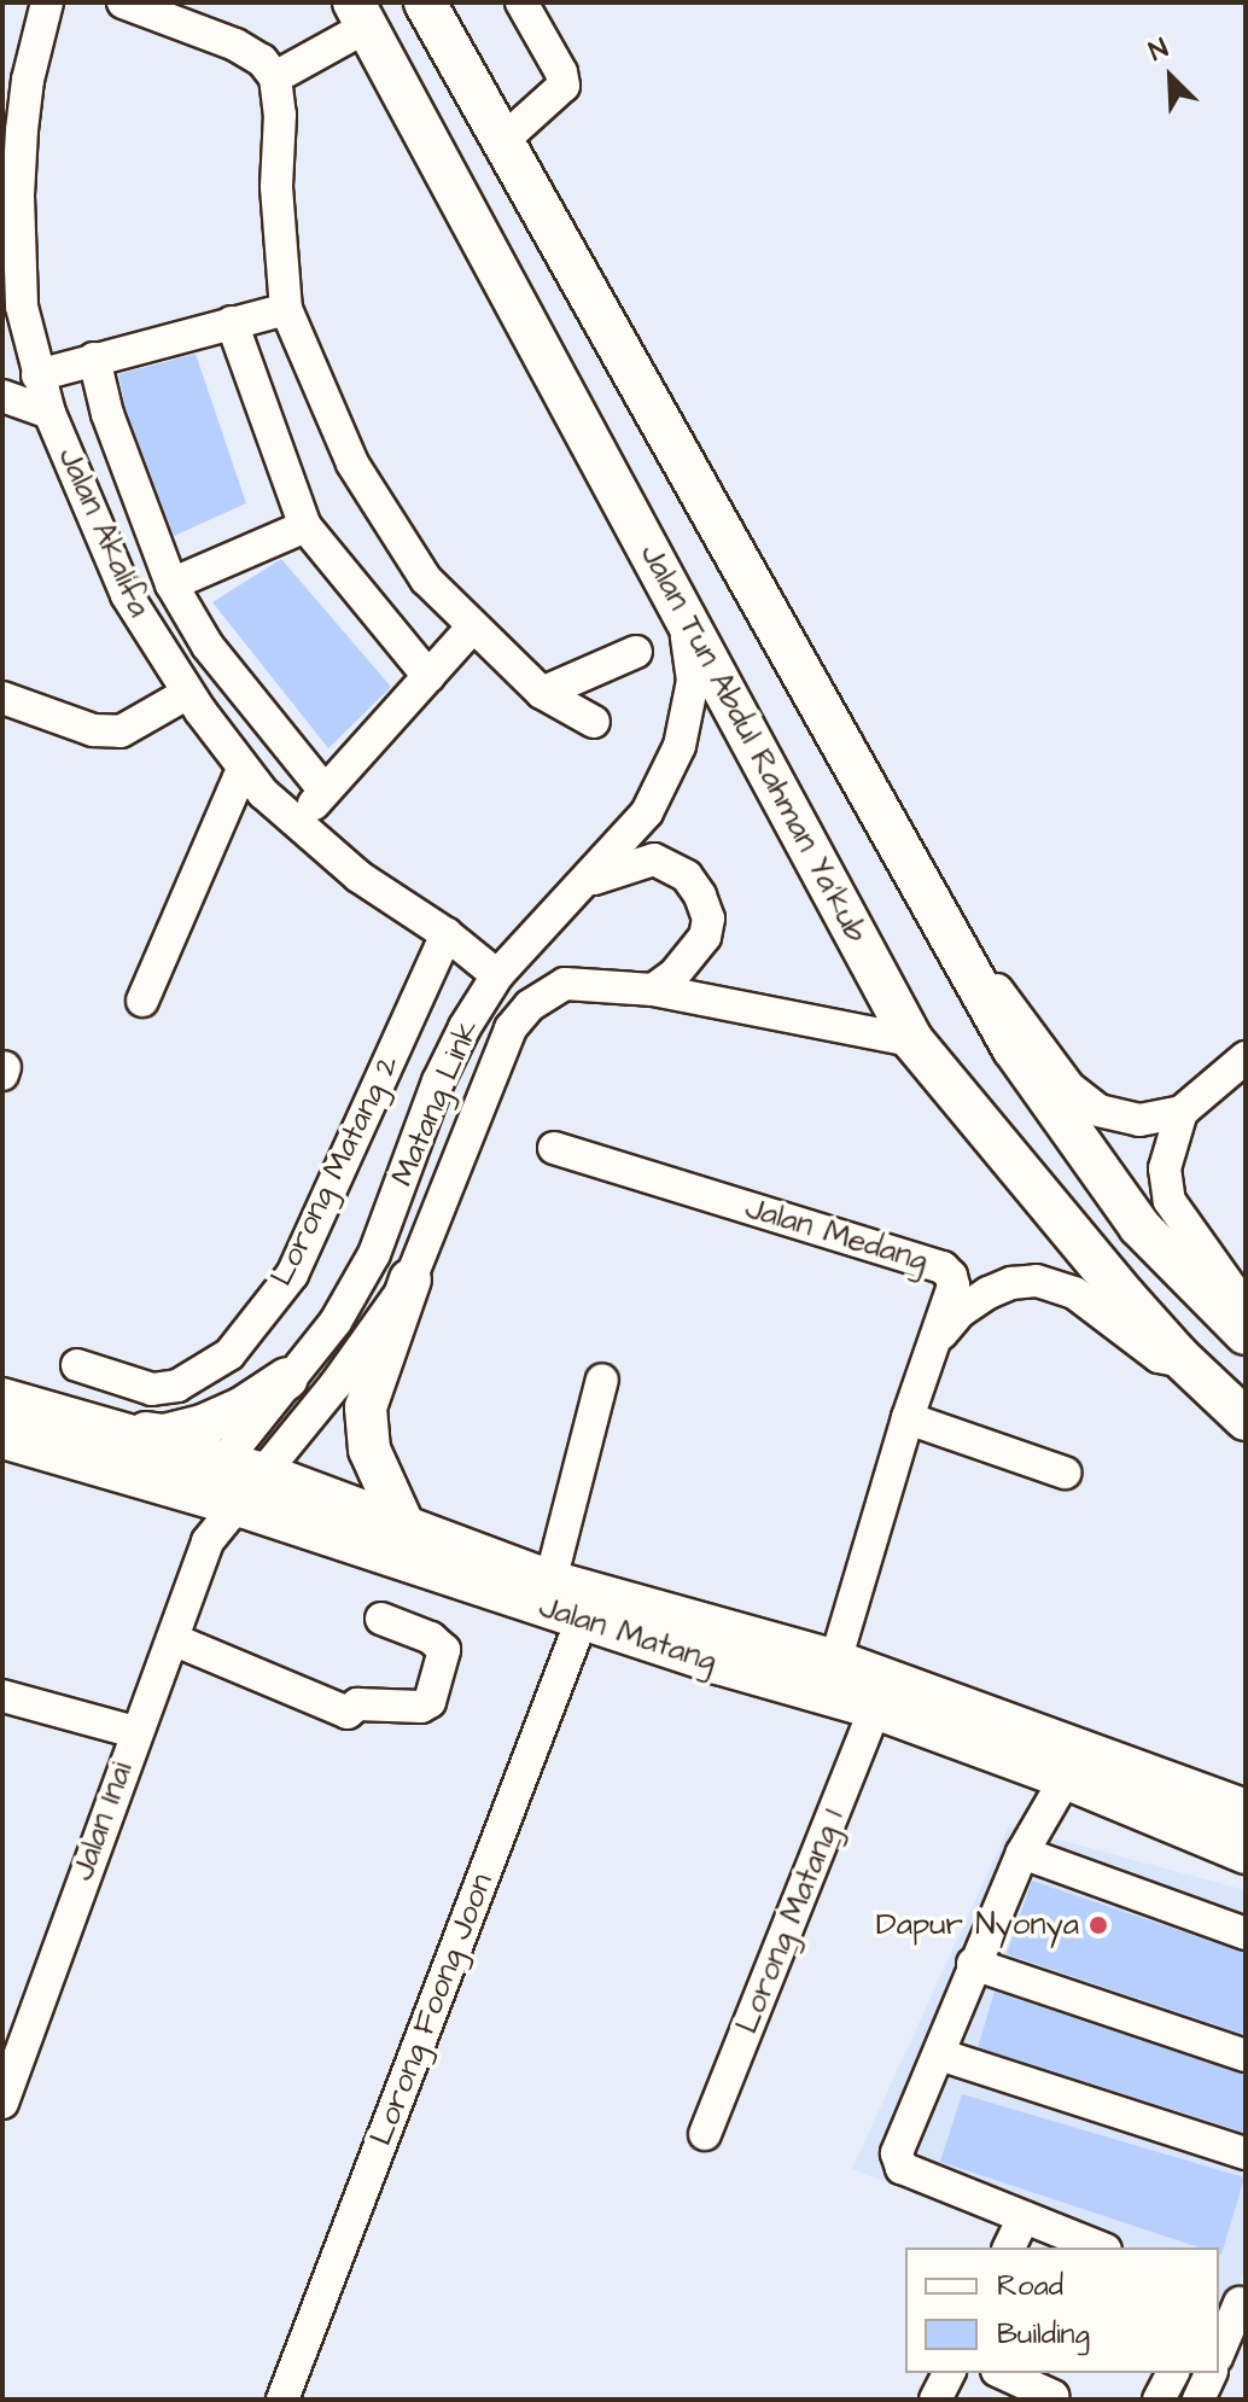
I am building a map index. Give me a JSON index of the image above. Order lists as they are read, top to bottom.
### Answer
{
  "streets": {
    "main road": ["Jalan Tun Abdul Rahman Ya'kub", "Jalan Matang"],
    "street": [
      "Jalan Akalifa",
      "Matang Link",
      "Lorong Matang 2",
      "Jalan Medang",
      "Jalan Inai",
      "Lorong Matang 1",
      "Lorong Foong Joon"
    ]
  },
  "crossings": [
    ["Jalan Akalifa", "Matang Link"],
    ["Jalan Akalifa", "Lorong Matang 2"],
    ["Jalan Tun Abdul Rahman Ya'kub", "Matang Link"],
    ["Matang Link", "Jalan Matang"],
    ["Matang Link", "Jalan Inai"],
    ["Jalan Medang", "Jalan Matang"],
    ["Jalan Matang", "Lorong Matang 1"],
    ["Jalan Matang", "Lorong Foong Joon"]
  ],
  "places": ["Dapur Nyonya"],
  "legend": ["Road", "Building"],
  "north": "top left"
}
